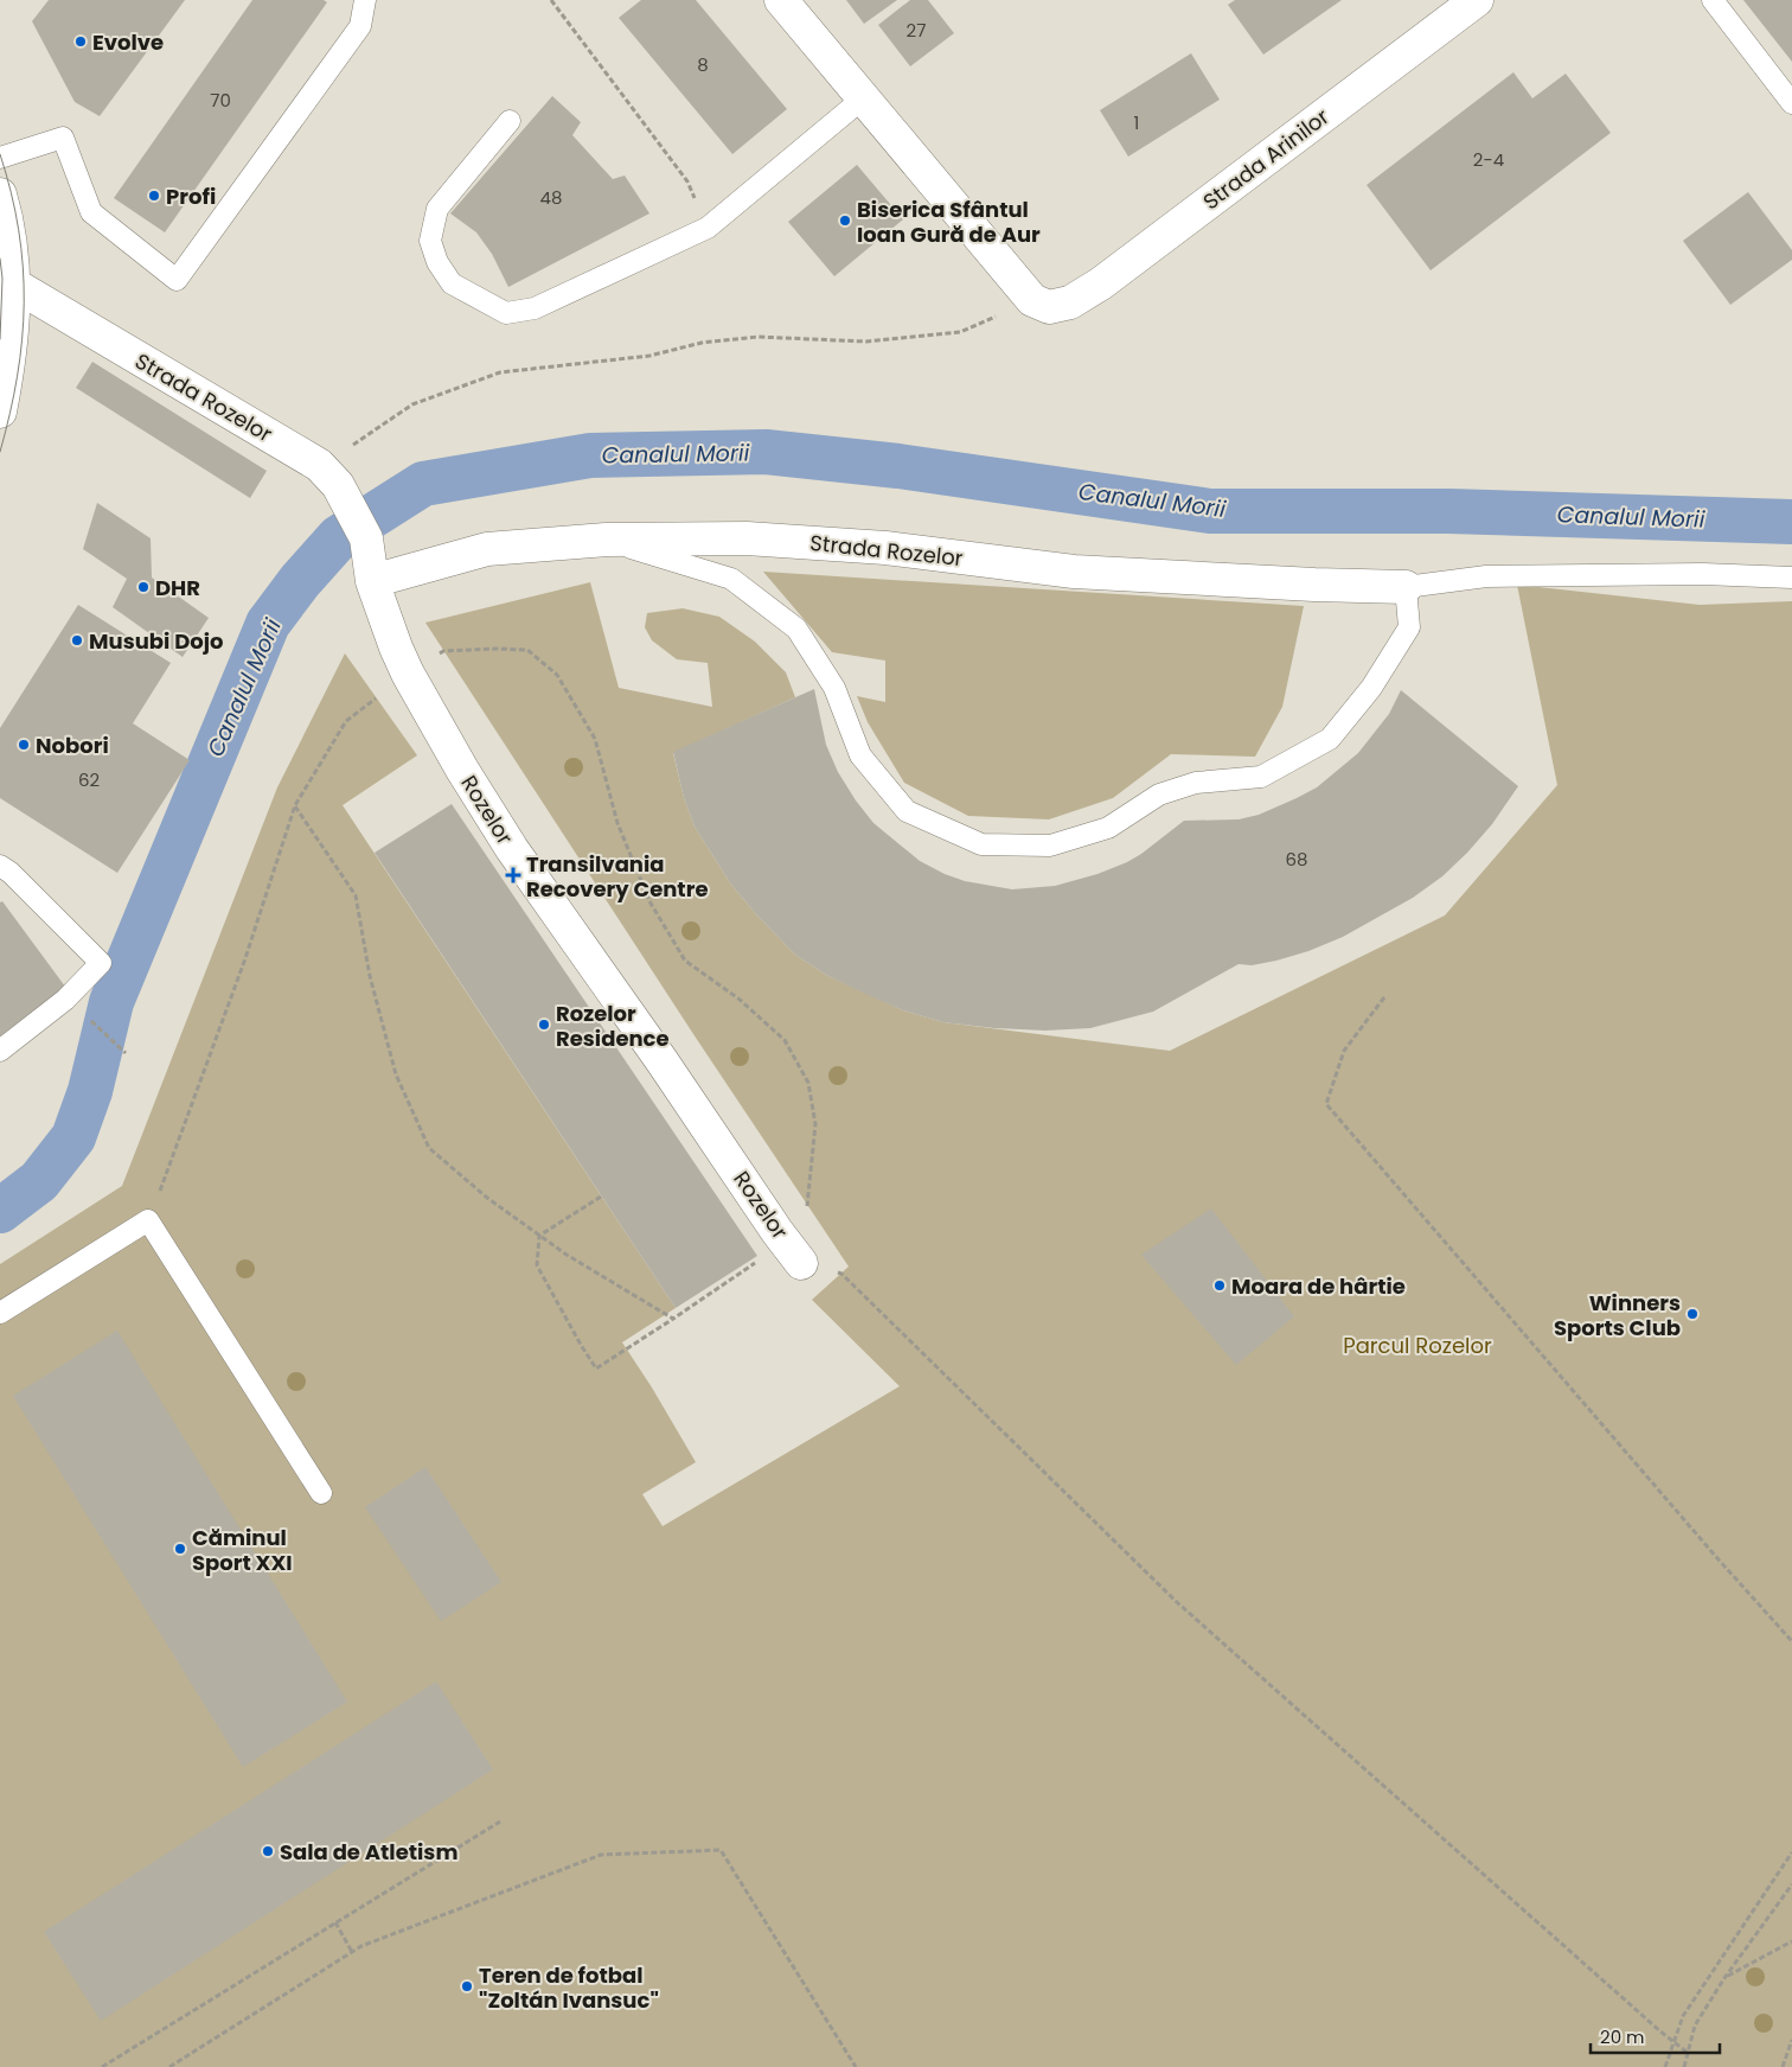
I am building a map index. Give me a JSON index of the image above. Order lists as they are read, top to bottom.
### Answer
{
  "streets": {
    "street": ["Strada Arinilor", "Strada Rozelor", "Rozelor"]
  },
  "crossings": [
    ["Strada Rozelor", "Rozelor"]
  ],
  "water": ["Canalul Morii"],
  "parks": ["Parcul Rozelor"],
  "places": {
    "other": [
      "Evolve",
      "Profi",
      "Biserica Sfântul Ioan Gură de Aur",
      "DHR",
      "Musubi Dojo",
      "Nobori",
      "Rozelor Residence",
      "Moara de hârtie",
      "Winners Sports Club",
      "Căminul Sport XXI",
      "Sala de Atletism",
      "Teren de fotbal \"Zoltán Ivansuc\""
    ],
    "health": ["Transilvania Recovery Centre"]
  },
  "house_numbers": [
    "27",
    "8",
    "70",
    "1",
    "2-4",
    "48",
    "62",
    "68"
  ],
  "scale_bar": "20 m"
}
